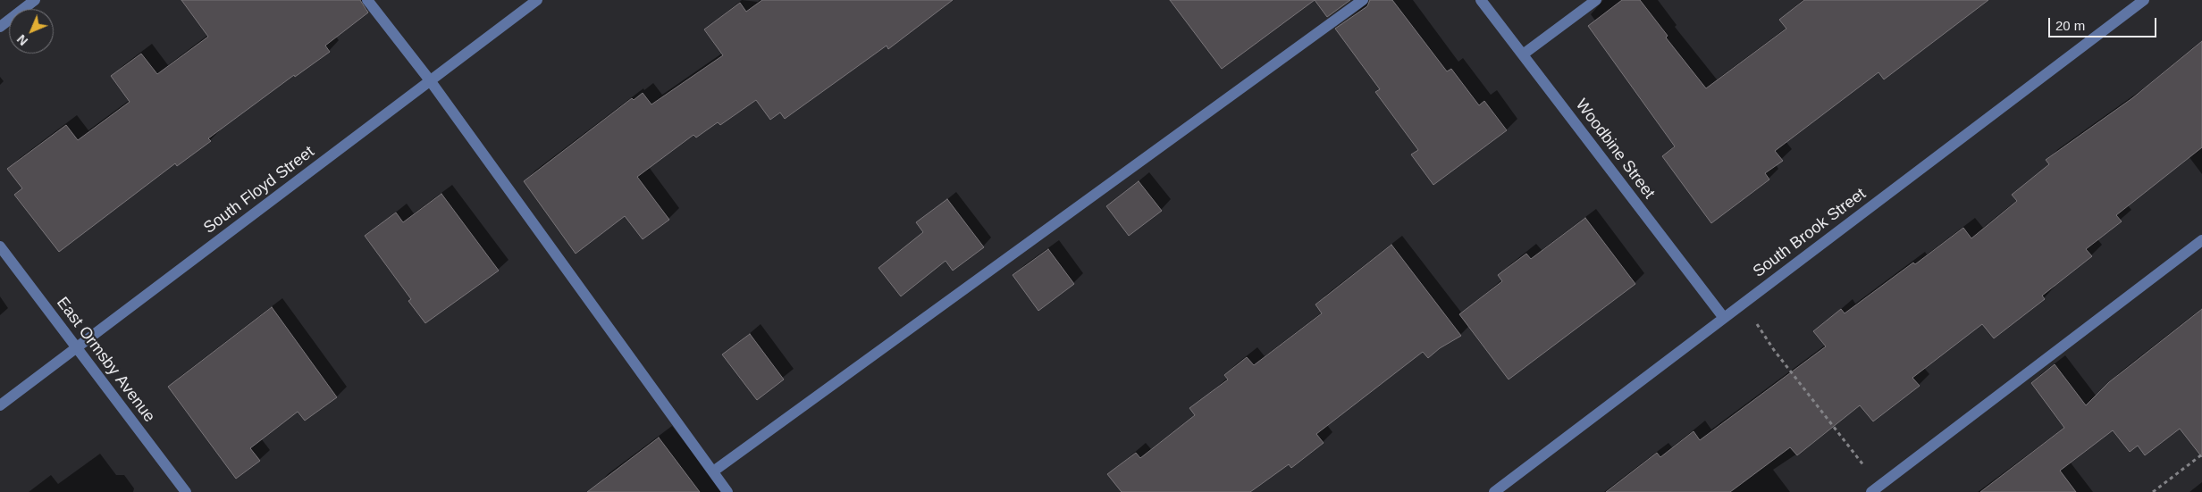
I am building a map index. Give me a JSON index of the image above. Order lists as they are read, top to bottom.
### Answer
{
  "streets": {
    "street": [
      "Woodbine Street",
      "South Floyd Street",
      "South Brook Street",
      "East Ormsby Avenue"
    ]
  },
  "crossings": [
    ["Woodbine Street", "South Brook Street"],
    ["South Floyd Street", "East Ormsby Avenue"]
  ],
  "scale_bar": "20 m",
  "north": "bottom left"
}
